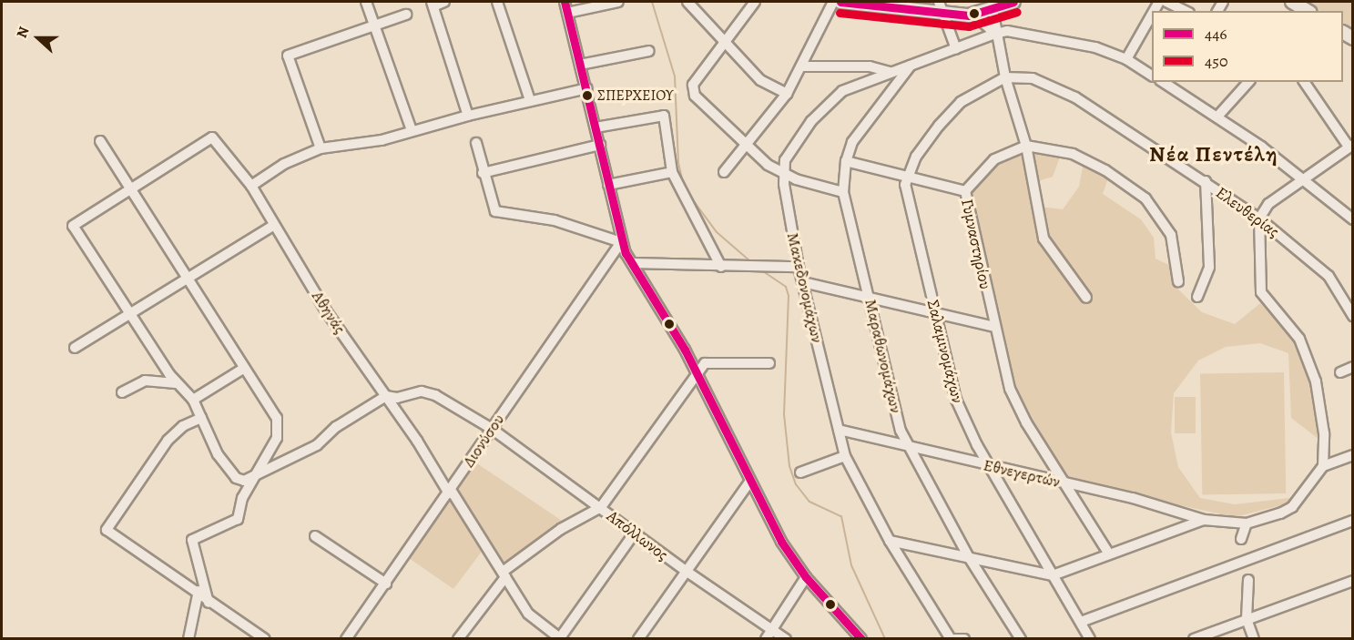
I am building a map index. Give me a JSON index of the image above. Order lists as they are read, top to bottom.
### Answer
{
  "streets": {
    "street": [
      "Ελευθερίας",
      "Γυμναστηρίου",
      "Μακεδονομάχων",
      "Αθηνάς",
      "Σαλαμινομάχων",
      "Μαραθωνομάχων",
      "Διονύσου",
      "Εθνεγερτών",
      "Απόλλωνος"
    ]
  },
  "crossings": [
    ["Ελευθερίας", "Σαλαμινομάχων"],
    ["Γυμναστηρίου", "Εθνεγερτών"],
    ["Μακεδονομάχων", "Μαραθωνομάχων"],
    ["Μακεδονομάχων", "Εθνεγερτών"],
    ["Αθηνάς", "Διονύσου"],
    ["Αθηνάς", "Απόλλωνος"],
    ["Σαλαμινομάχων", "Εθνεγερτών"],
    ["Μαραθωνομάχων", "Εθνεγερτών"],
    ["Διονύσου", "Απόλλωνος"]
  ],
  "districts": ["Νέα Πεντέλη"],
  "places": ["ΣΠΕΡΧΕΙΟΥ"],
  "lines": ["transit line 446", "transit line 450"],
  "legend": ["446", "450"],
  "north": "left"
}
